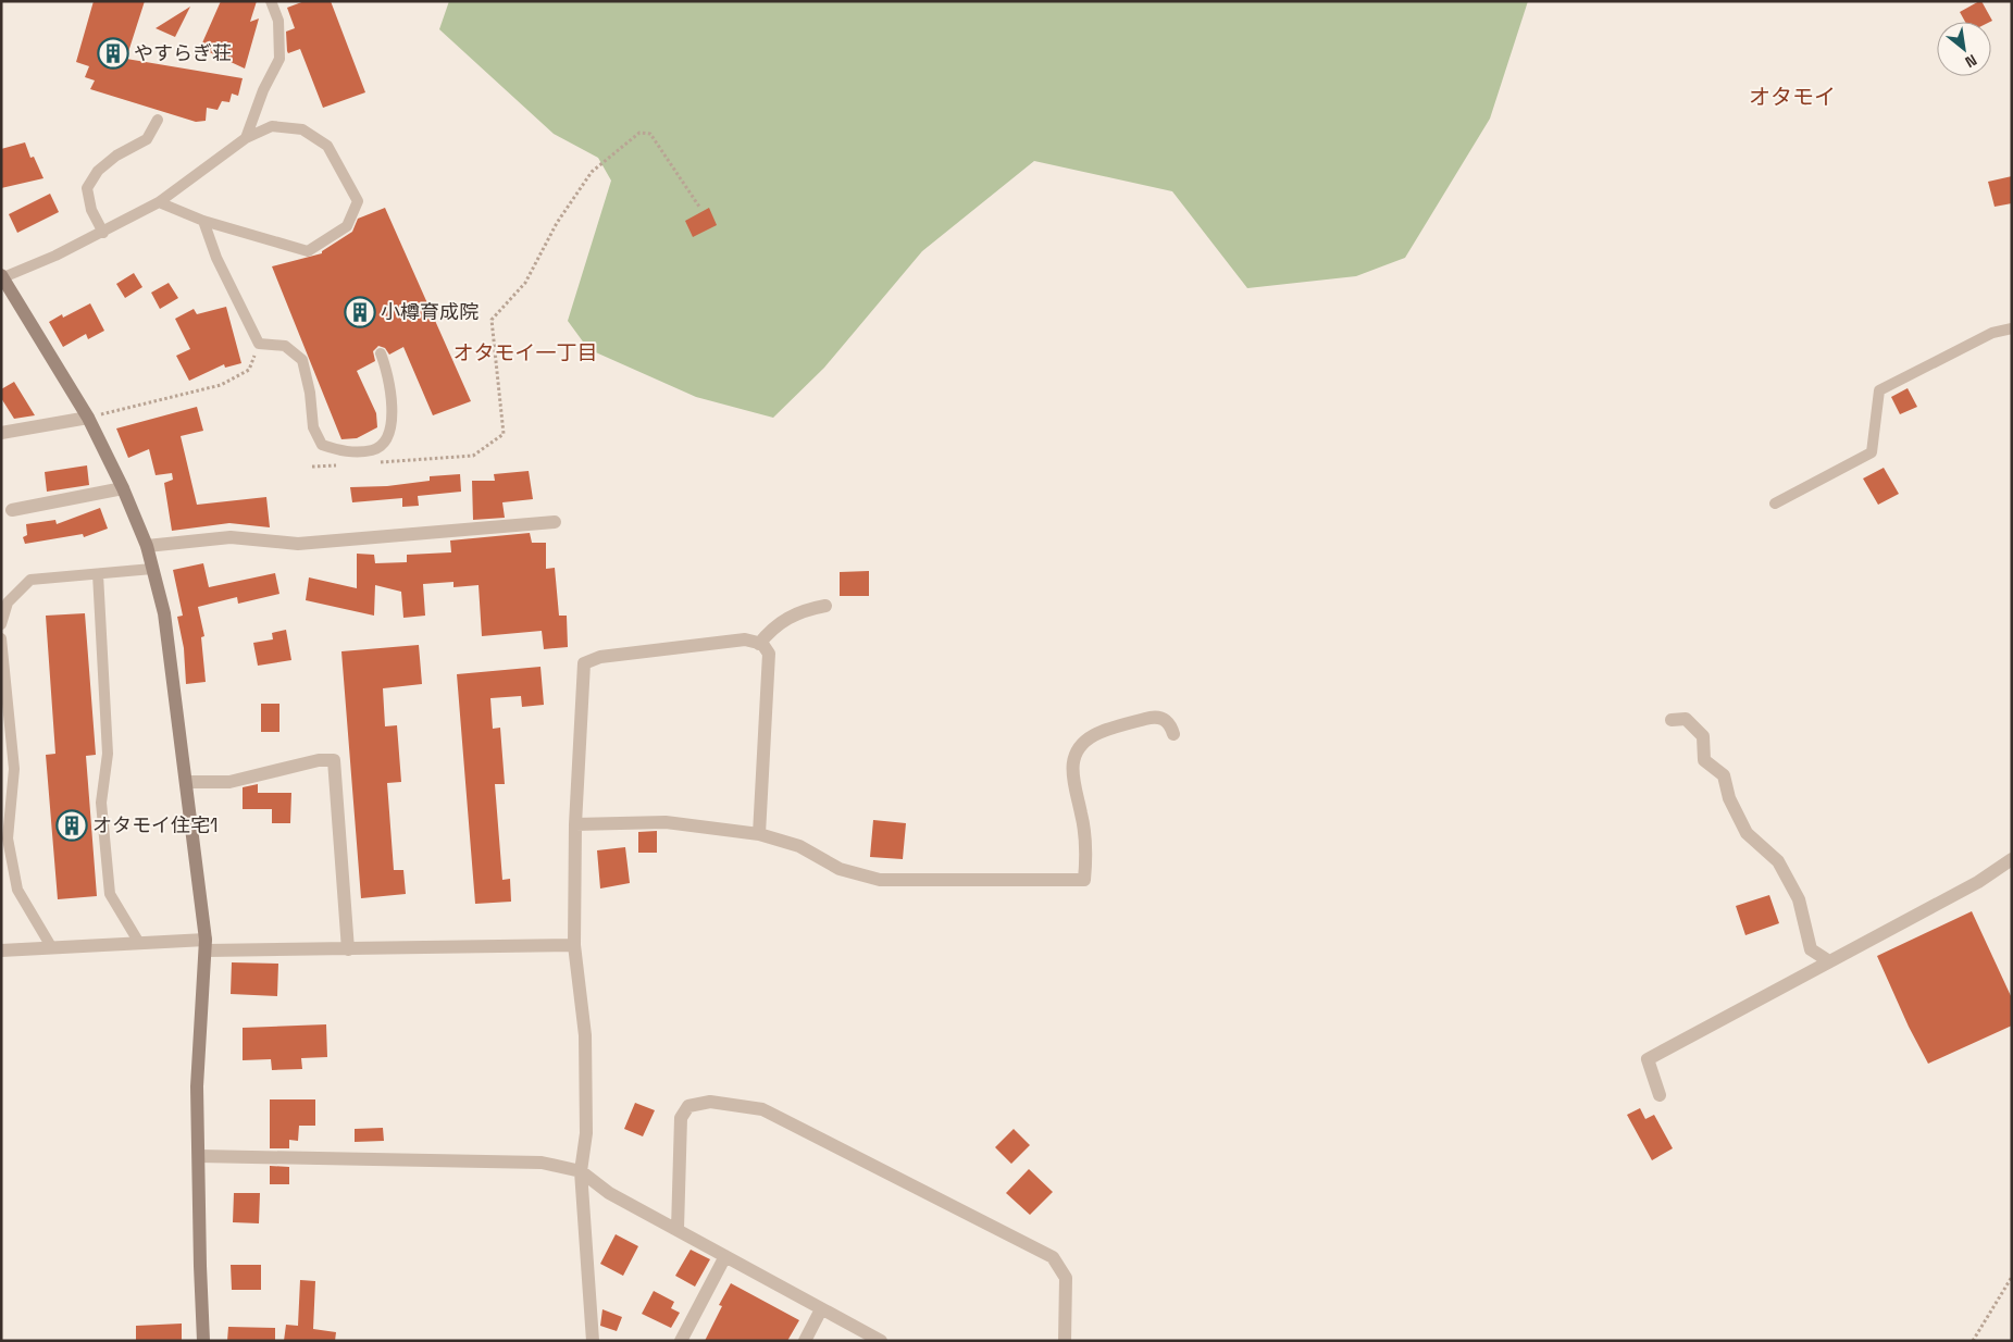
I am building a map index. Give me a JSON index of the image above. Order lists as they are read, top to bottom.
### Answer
{
  "districts": ["オタモイ", "オタモイ一丁目"],
  "places": {
    "building": ["やすらぎ荘", "小樽育成院", "オタモイ住宅1"]
  },
  "north": "bottom right"
}
